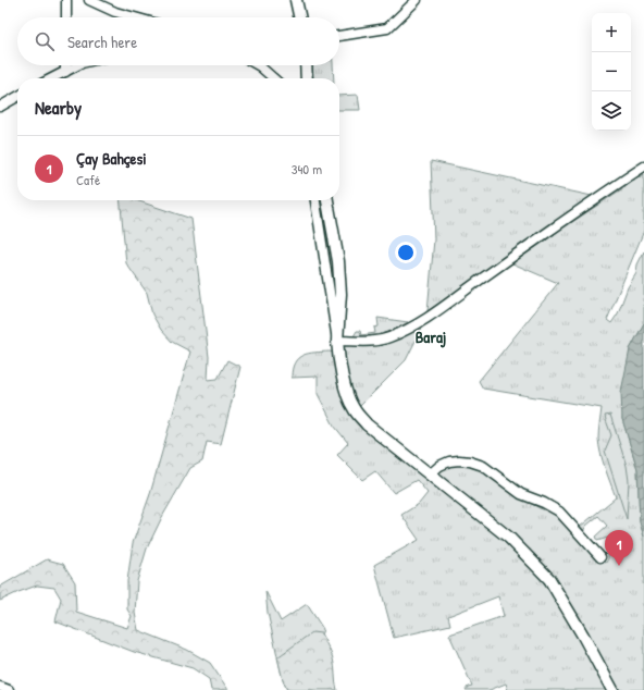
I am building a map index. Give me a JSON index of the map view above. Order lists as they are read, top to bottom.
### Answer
{
  "districts": ["Baraj"],
  "page": {
    "map_buttons": ["+", "−"],
    "search": "Search here",
    "heading": "Nearby",
    "list": [
      {
        "mark": "1",
        "name": "Çay Bahçesi",
        "note": "Café",
        "value": "340 m"
      }
    ],
    "pins": "1"
  }
}
